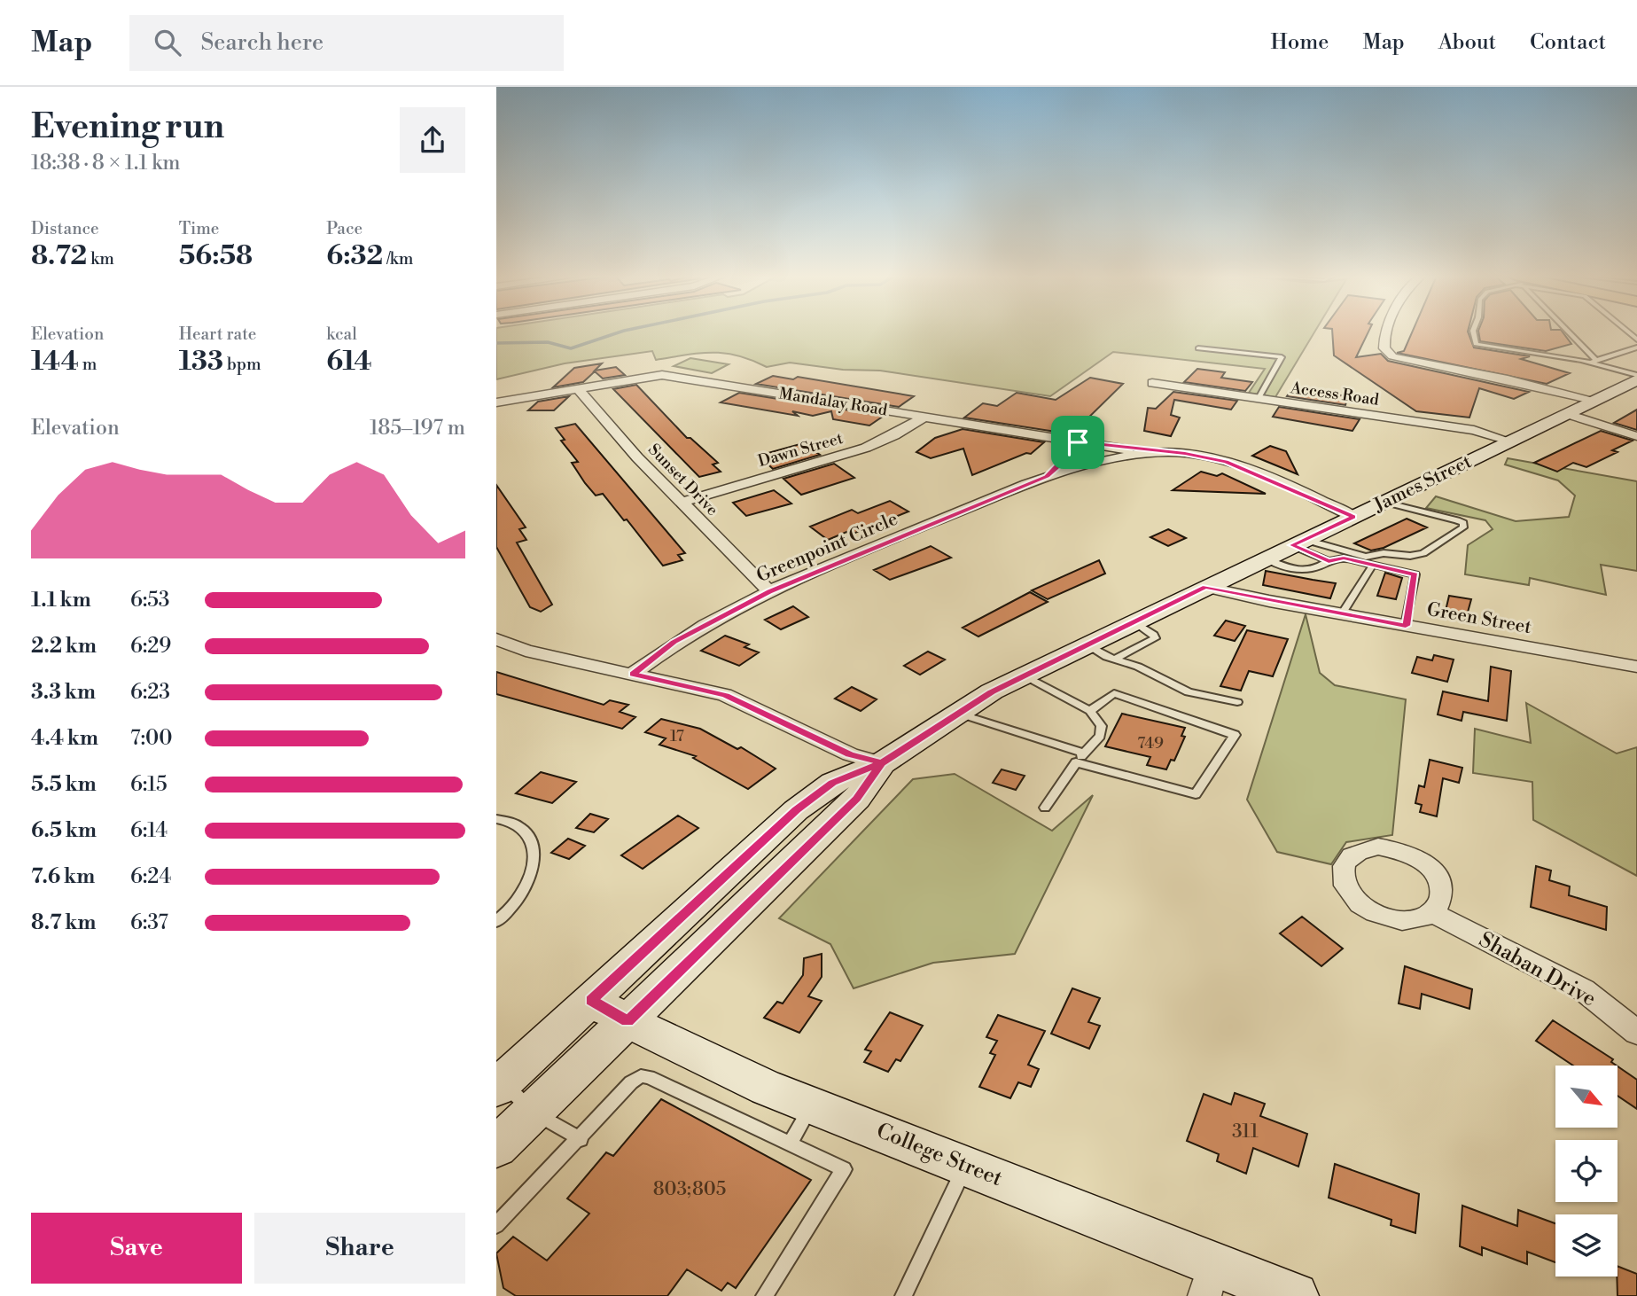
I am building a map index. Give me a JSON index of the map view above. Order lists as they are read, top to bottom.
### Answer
{
  "streets": {
    "main road": ["James Street", "College Street"],
    "street": [
      "Access Road",
      "Mandalay Road",
      "Dawn Street",
      "Sunset Drive",
      "Greenpoint Circle",
      "Green Street",
      "Shaban Drive"
    ]
  },
  "crossings": [
    ["Access Road", "James Street"],
    ["Mandalay Road", "Dawn Street"],
    ["Mandalay Road", "Sunset Drive"],
    ["Mandalay Road", "Greenpoint Circle"],
    ["Dawn Street", "Sunset Drive"],
    ["Sunset Drive", "Greenpoint Circle"],
    ["James Street", "Greenpoint Circle"],
    ["James Street", "Green Street"],
    ["James Street", "College Street"]
  ],
  "house_numbers": [
    "17",
    "749",
    "311",
    "803;805"
  ],
  "north": "bottom right",
  "page": {
    "header": "Map",
    "search": "Search here",
    "nav": [
      "Home",
      "Map",
      "About",
      "Contact"
    ],
    "heading": ["Evening run", "18:38 · 8 × 1.1 km"],
    "stats": [
      ["Distance", "8.72 km"],
      ["Time", "56:58"],
      ["Pace", "6:32 /km"],
      ["Elevation", "144 m"],
      ["Heart rate", "133 bpm"],
      ["kcal", "614"]
    ],
    "chart": ["Elevation", "185–197 m"],
    "list": [
      {
        "name": "1.1 km",
        "note": "6:53"
      },
      {
        "name": "2.2 km",
        "note": "6:29"
      },
      {
        "name": "3.3 km",
        "note": "6:23"
      },
      {
        "name": "4.4 km",
        "note": "7:00"
      },
      {
        "name": "5.5 km",
        "note": "6:15"
      },
      {
        "name": "6.5 km",
        "note": "6:14"
      },
      {
        "name": "7.6 km",
        "note": "6:24"
      },
      {
        "name": "8.7 km",
        "note": "6:37"
      }
    ],
    "buttons": ["Save", "Share"]
  }
}
